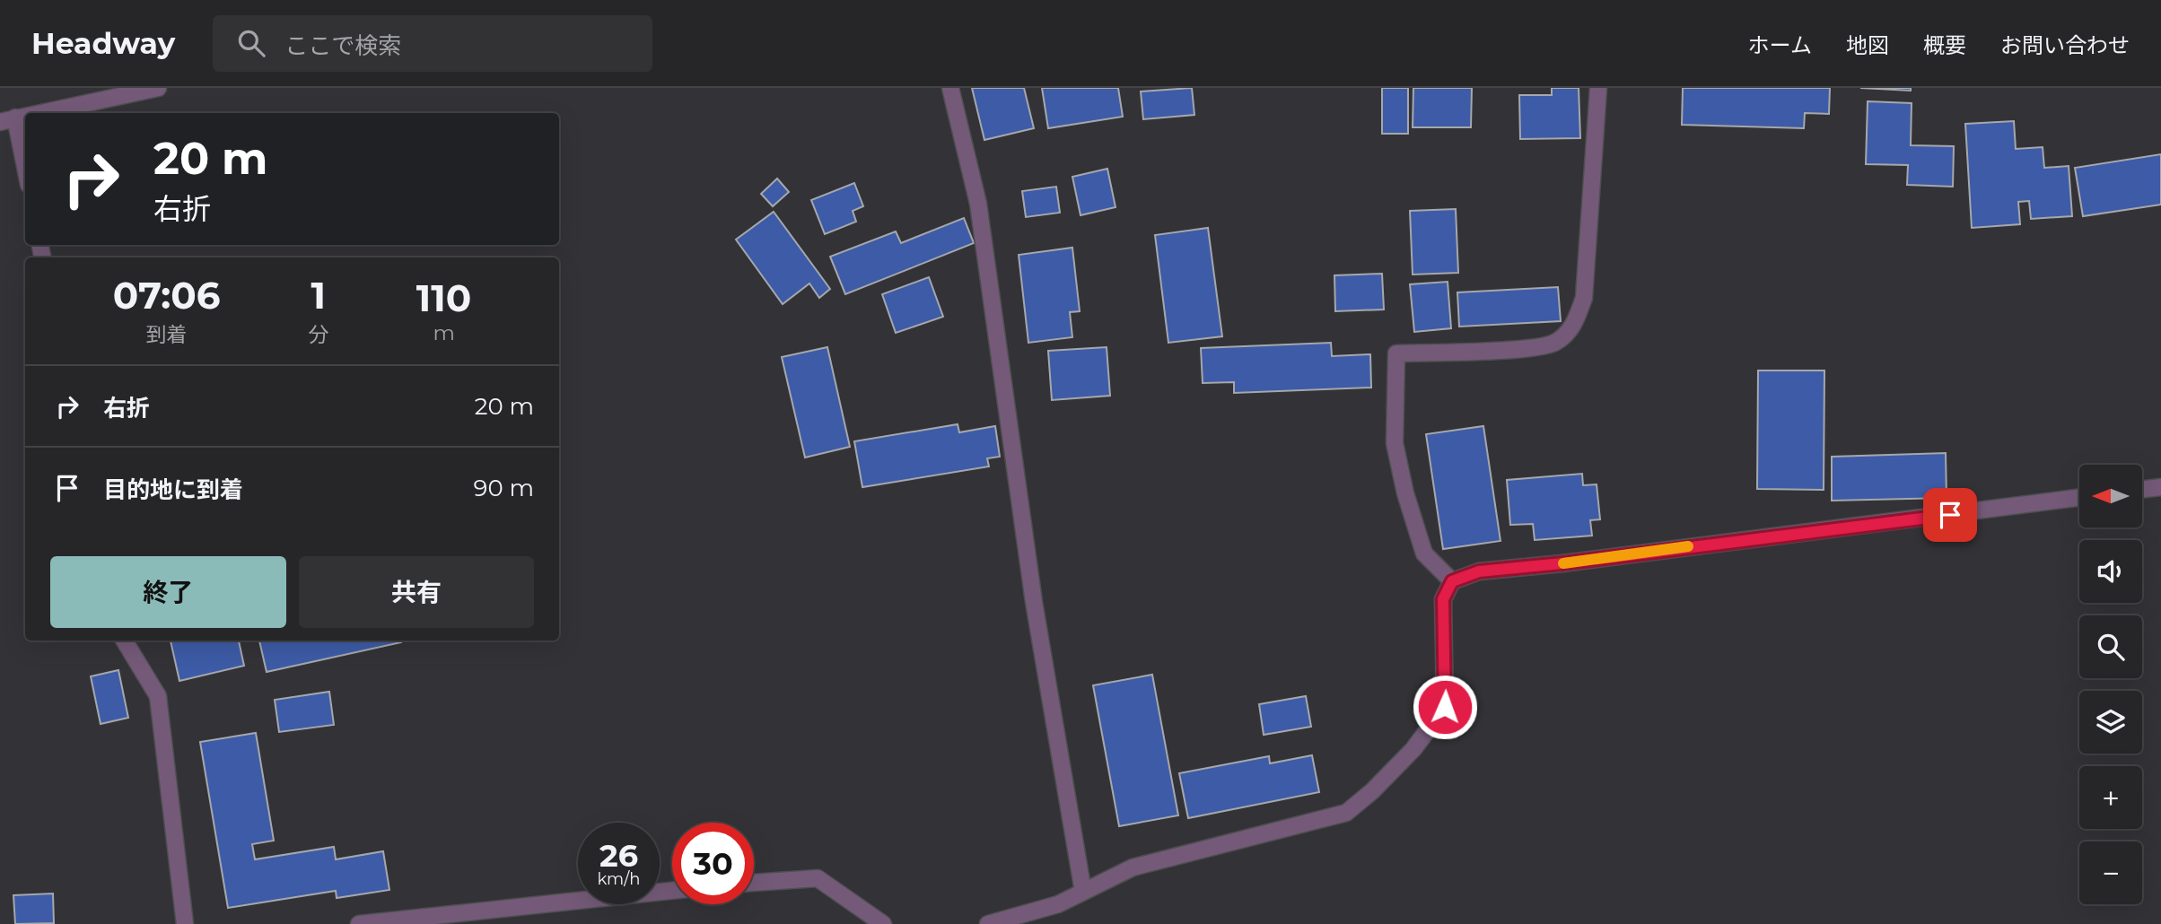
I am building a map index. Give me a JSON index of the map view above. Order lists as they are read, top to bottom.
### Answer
{
  "north": "left",
  "page": {
    "header": "Headway",
    "search": "ここで検索",
    "nav": [
      "ホーム",
      "地図",
      "概要",
      "お問い合わせ"
    ],
    "turn": ["20 m", "右折"],
    "eta": [
      "07:06",
      "到着",
      "1",
      "分",
      "110",
      "m"
    ],
    "list": [
      {
        "name": "右折",
        "value": "20 m"
      },
      {
        "name": "目的地に到着",
        "value": "90 m"
      }
    ],
    "map_buttons": ["+", "−"],
    "buttons": ["終了", "共有"],
    "speed": "26 km/h",
    "limit": "30"
  }
}
